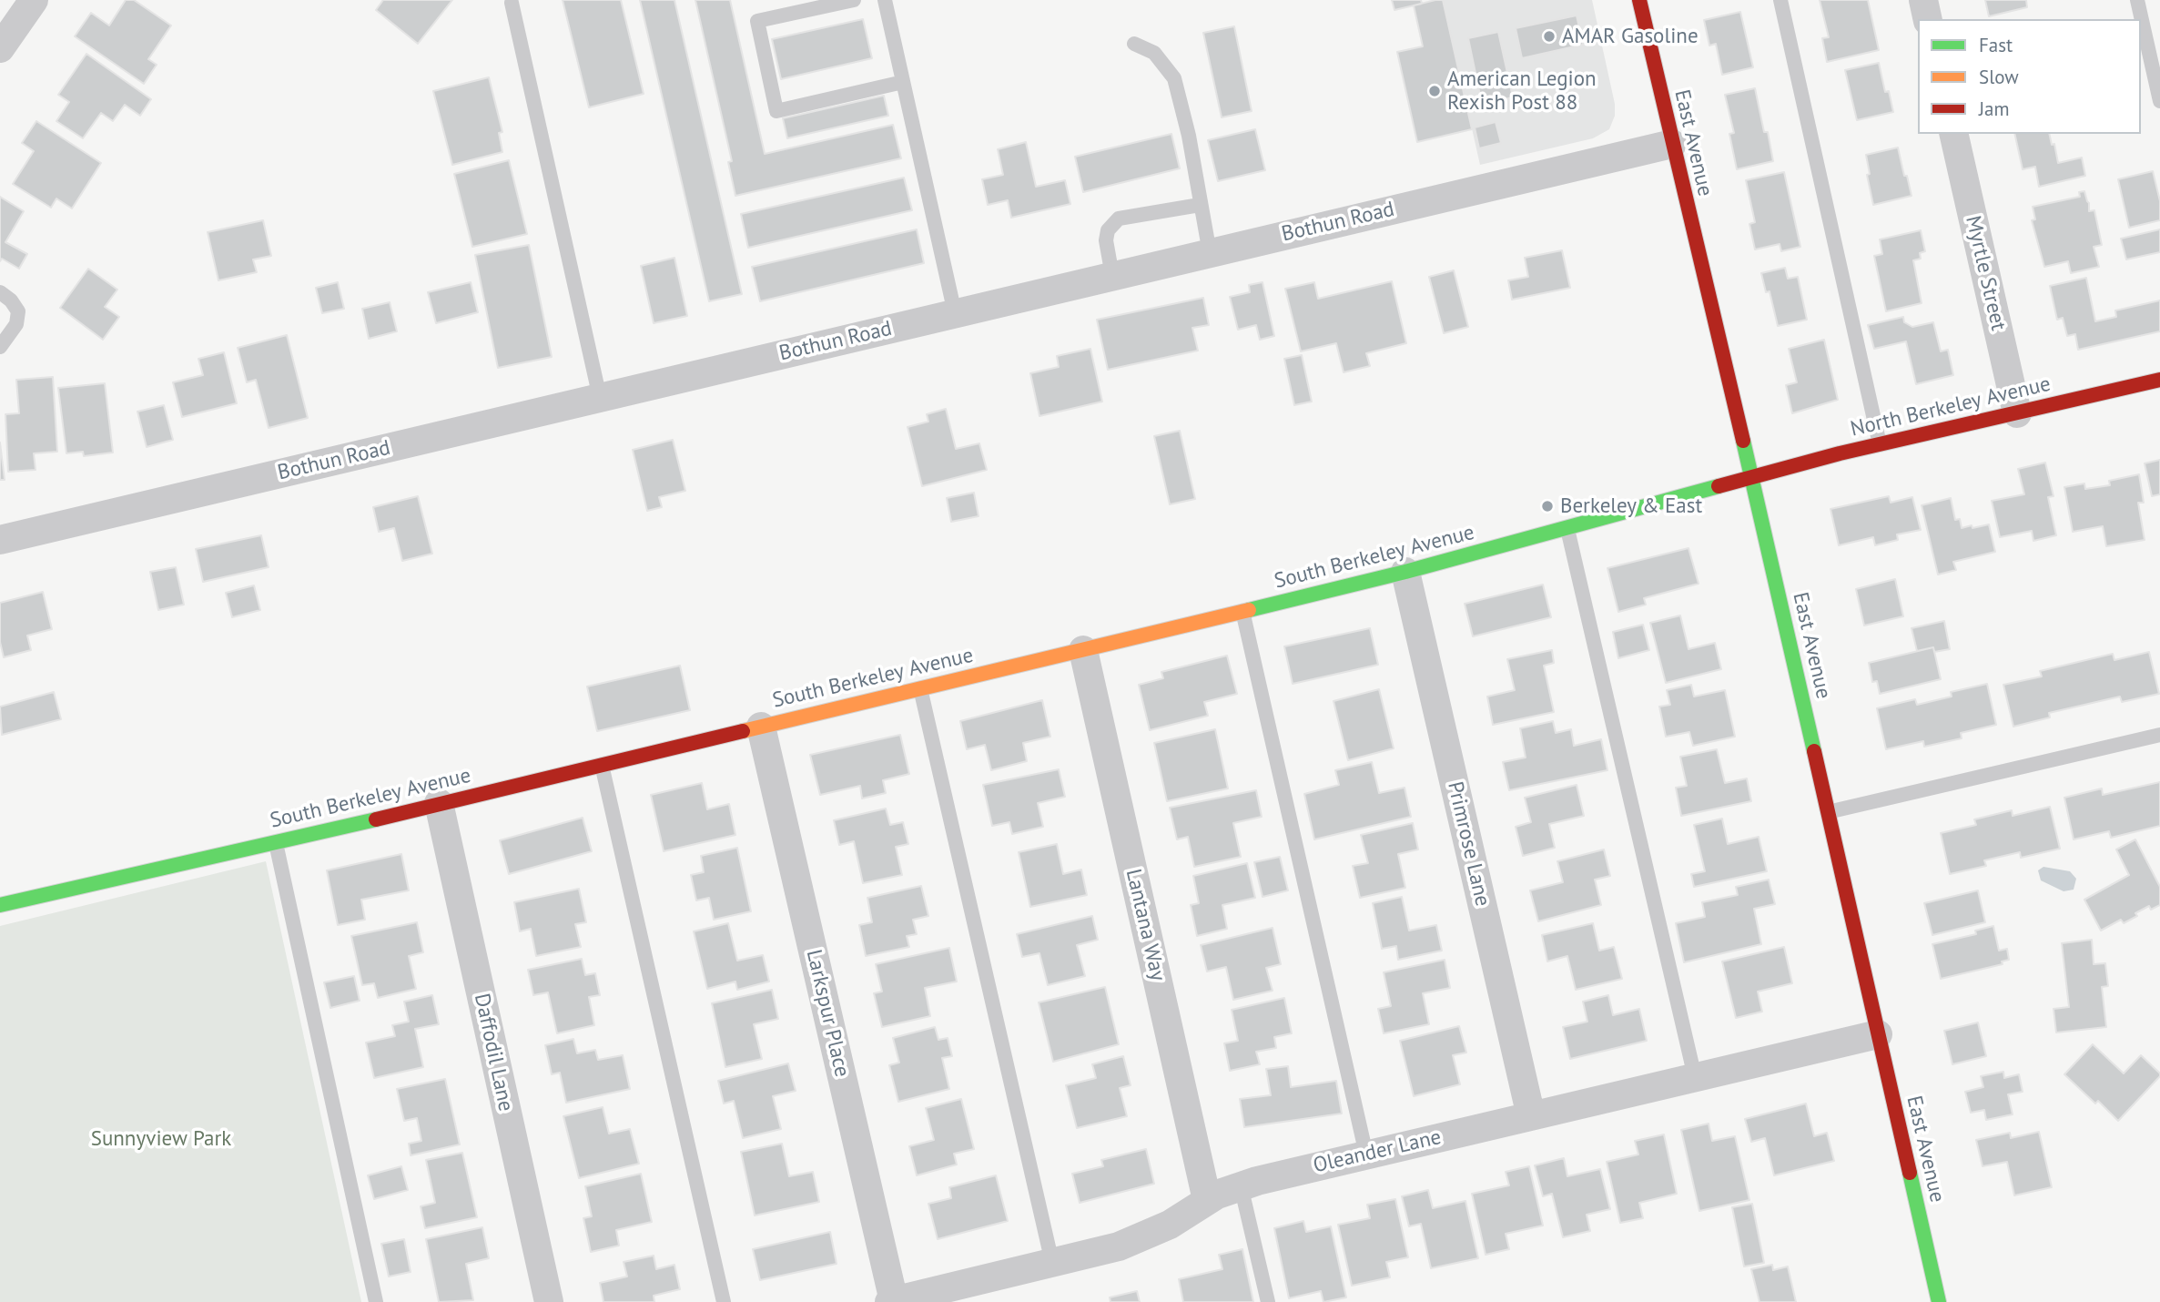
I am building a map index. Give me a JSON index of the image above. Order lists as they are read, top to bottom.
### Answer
{
  "streets": {
    "street": [
      "East Avenue",
      "Bothun Road",
      "Myrtle Street",
      "North Berkeley Avenue",
      "South Berkeley Avenue",
      "Primrose Lane",
      "Lantana Way",
      "Larkspur Place",
      "Daffodil Lane",
      "Oleander Lane"
    ]
  },
  "crossings": [
    ["East Avenue", "Bothun Road"],
    ["East Avenue", "North Berkeley Avenue"],
    ["East Avenue", "South Berkeley Avenue"],
    ["East Avenue", "Oleander Lane"],
    ["Myrtle Street", "North Berkeley Avenue"],
    ["North Berkeley Avenue", "South Berkeley Avenue"],
    ["South Berkeley Avenue", "Primrose Lane"],
    ["South Berkeley Avenue", "Lantana Way"],
    ["South Berkeley Avenue", "Larkspur Place"],
    ["South Berkeley Avenue", "Daffodil Lane"],
    ["Primrose Lane", "Oleander Lane"],
    ["Lantana Way", "Oleander Lane"],
    ["Larkspur Place", "Oleander Lane"]
  ],
  "parks": ["Sunnyview Park"],
  "places": ["AMAR Gasoline", "American Legion Rexish Post 88", "Berkeley & East"],
  "legend": ["Fast", "Slow", "Jam"]
}
